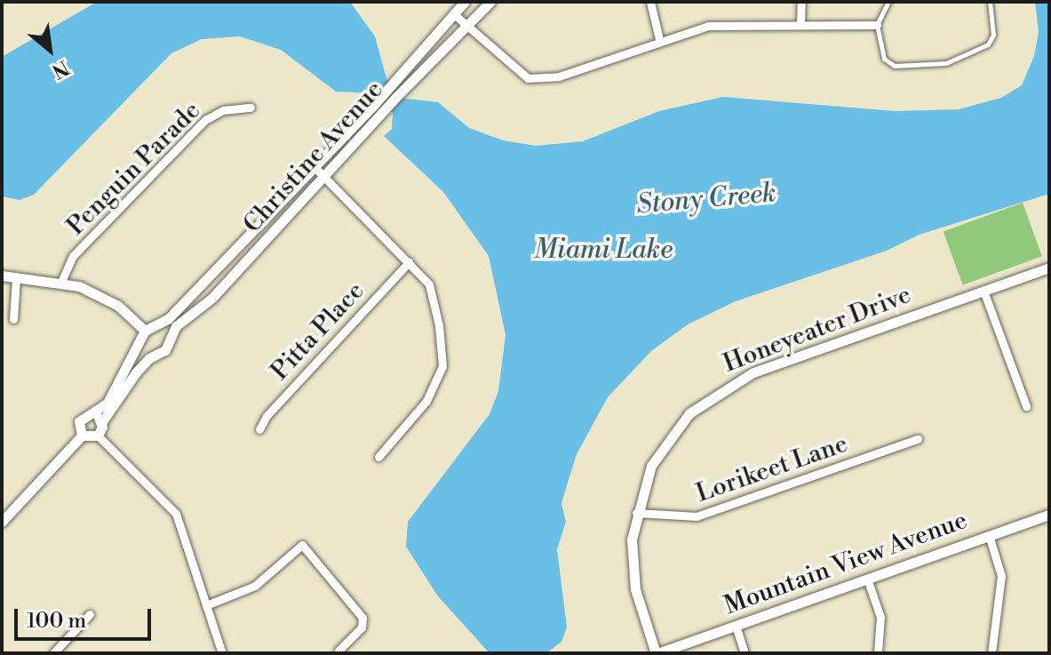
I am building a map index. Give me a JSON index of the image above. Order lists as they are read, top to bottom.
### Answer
{
  "streets": {
    "street": [
      "Christine Avenue",
      "Penguin Parade",
      "Honeyeater Drive",
      "Pitta Place",
      "Lorikeet Lane",
      "Mountain View Avenue"
    ]
  },
  "crossings": [
    ["Honeyeater Drive", "Lorikeet Lane"],
    ["Honeyeater Drive", "Mountain View Avenue"]
  ],
  "water": ["Stony Creek", "Miami Lake"],
  "scale_bar": "100 m",
  "north": "bottom right"
}
